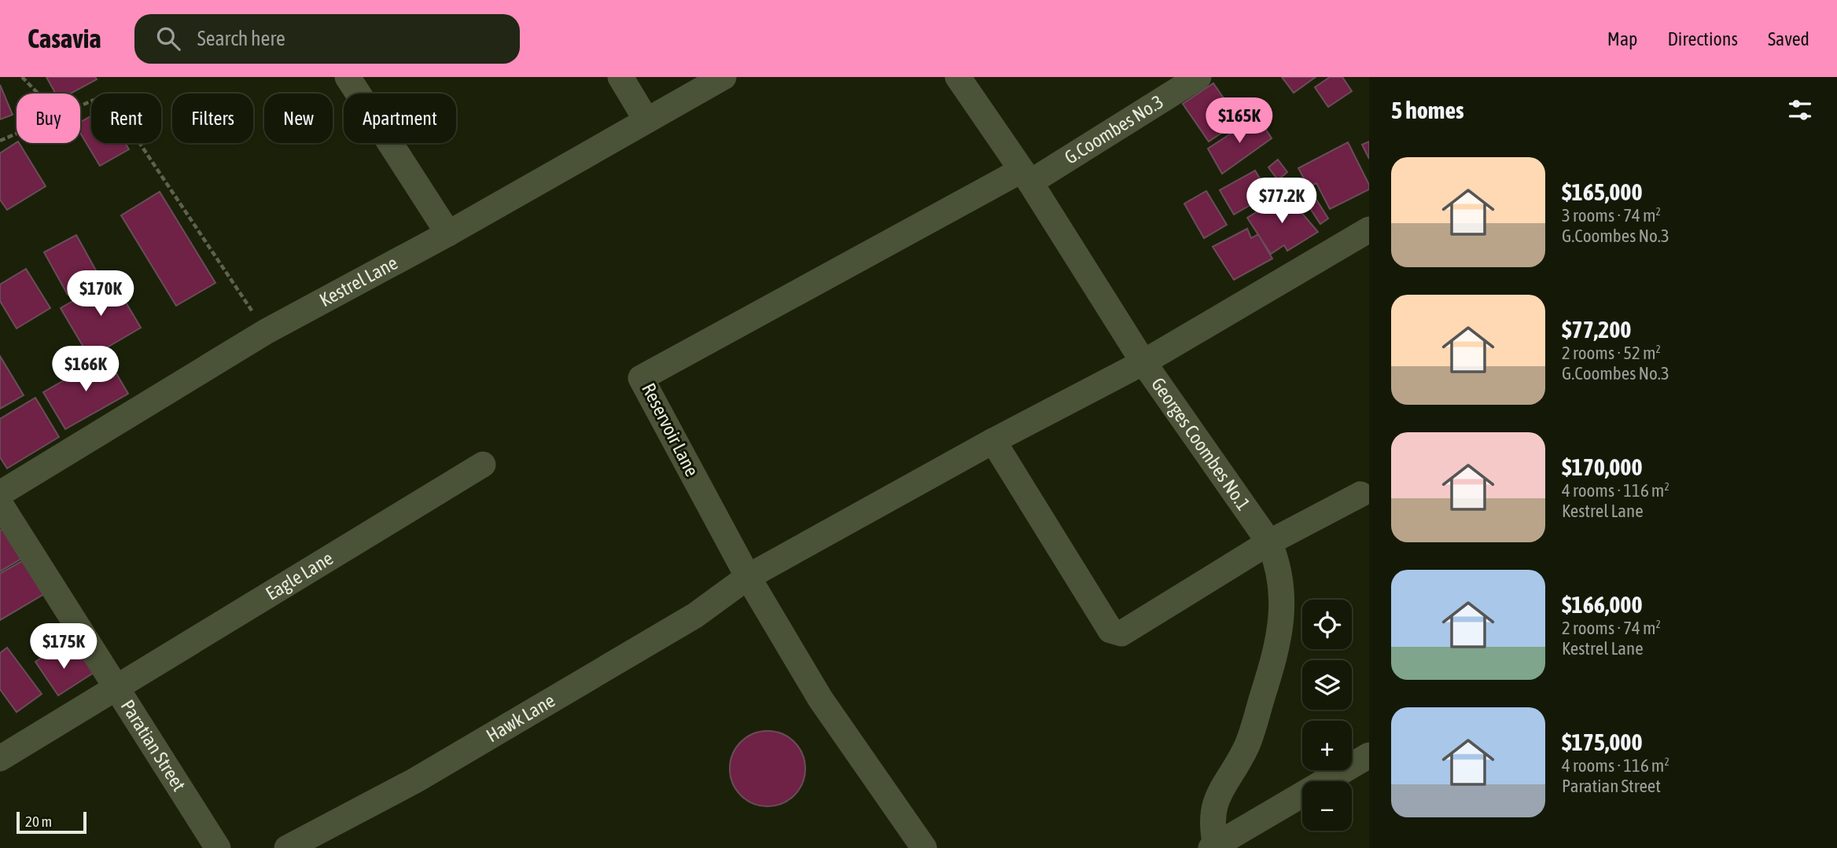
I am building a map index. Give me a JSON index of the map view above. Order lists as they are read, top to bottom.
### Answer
{
  "streets": {
    "street": [
      "G.Coombes No.3",
      "Kestrel Lane",
      "Reservoir Lane",
      "Georges Coombes No.1",
      "Eagle Lane",
      "Hawk Lane",
      "Paratian Street"
    ]
  },
  "crossings": [
    ["G.Coombes No.3", "Reservoir Lane"],
    ["G.Coombes No.3", "Georges Coombes No.1"],
    ["Reservoir Lane", "Georges Coombes No.1"],
    ["Reservoir Lane", "Hawk Lane"],
    ["Georges Coombes No.1", "Hawk Lane"],
    ["Eagle Lane", "Paratian Street"]
  ],
  "scale_bar": "20 m",
  "page": {
    "header": "Casavia",
    "search": "Search here",
    "nav": ["Map", "Directions", "Saved"],
    "heading": "5 homes",
    "chip": [
      "Buy",
      "Rent",
      "Filters",
      "New",
      "Apartment"
    ],
    "price": [
      "$165K",
      "$77.2K",
      "$170K",
      "$166K",
      "$175K"
    ],
    "list": [
      {
        "name": "$165,000",
        "note": "3 rooms · 74 m² · G.Coombes No.3"
      },
      {
        "name": "$77,200",
        "note": "2 rooms · 52 m² · G.Coombes No.3"
      },
      {
        "name": "$170,000",
        "note": "4 rooms · 116 m² · Kestrel Lane"
      },
      {
        "name": "$166,000",
        "note": "2 rooms · 74 m² · Kestrel Lane"
      },
      {
        "name": "$175,000",
        "note": "4 rooms · 116 m² · Paratian Street"
      }
    ],
    "map_buttons": ["+", "−"],
    "scale": "20 m"
  }
}
